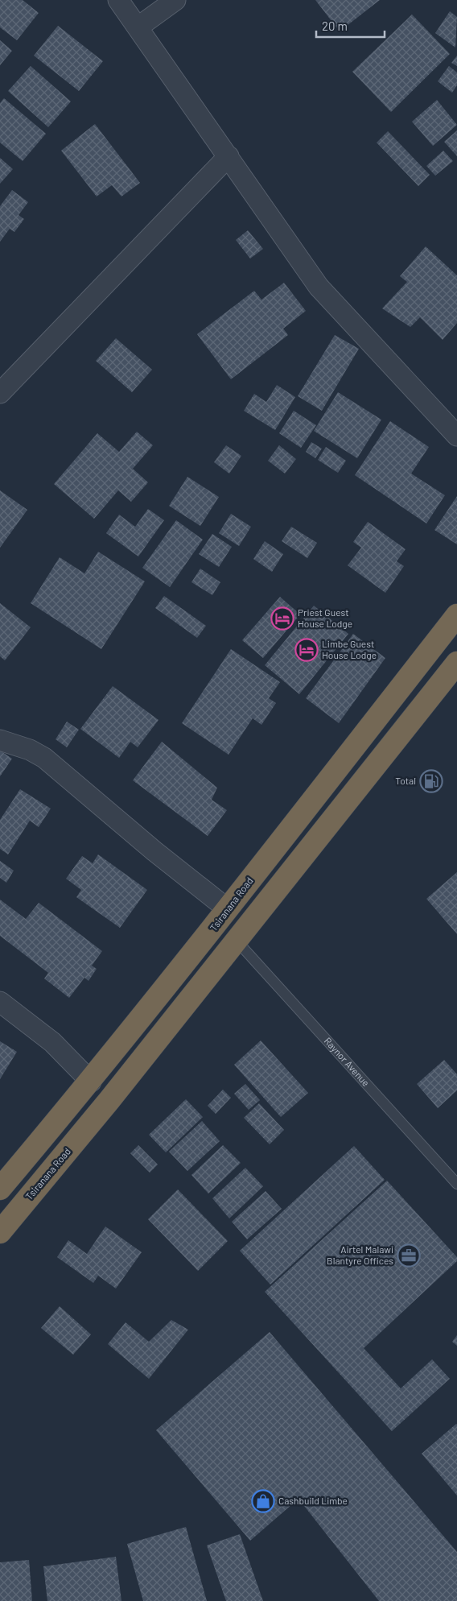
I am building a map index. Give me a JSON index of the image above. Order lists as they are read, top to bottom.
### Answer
{
  "streets": {
    "highway": ["Tsiranana Road"],
    "lane": ["Raynor Avenue"]
  },
  "crossings": [
    ["Tsiranana Road", "Raynor Avenue"]
  ],
  "places": {
    "hotel": ["Priest Guest House Lodge", "Limbe Guest House Lodge"],
    "fuel station": ["Total"],
    "office": ["Airtel Malawi Blantyre Offices"],
    "shop": ["Cashbuild Limbe"]
  },
  "scale_bar": "20 m"
}
